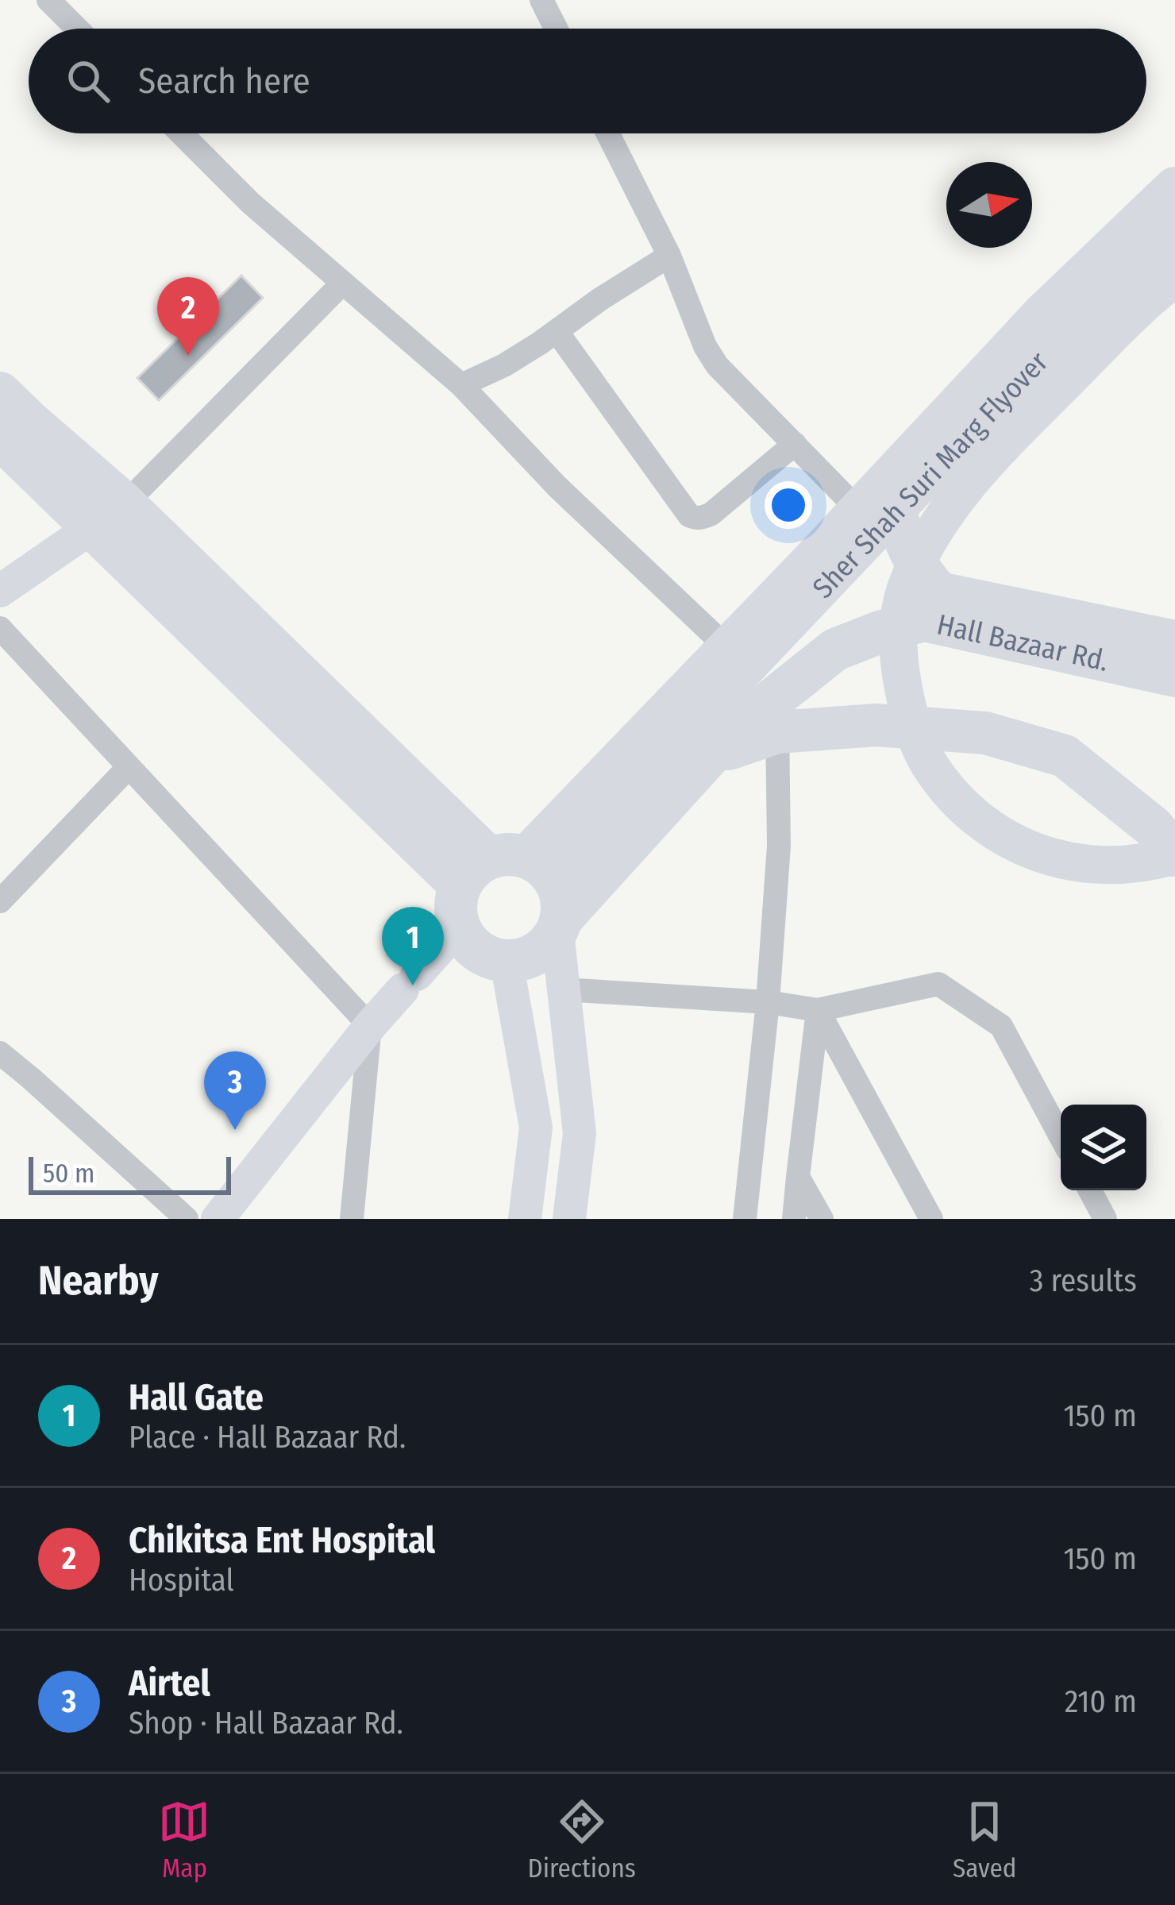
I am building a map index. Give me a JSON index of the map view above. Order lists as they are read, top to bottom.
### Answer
{
  "streets": {
    "highway": ["Hall Bazaar Rd."],
    "main road": ["Sher Shah Suri Marg Flyover"]
  },
  "crossings": [
    ["Sher Shah Suri Marg Flyover", "Hall Bazaar Rd."]
  ],
  "scale_bar": "50 m",
  "north": "right",
  "page": {
    "search": "Search here",
    "pins": ["2", "1", "3"],
    "scale": "50 m",
    "heading": ["Nearby", "3 results"],
    "list": [
      {
        "mark": "1",
        "name": "Hall Gate",
        "note": "Place · Hall Bazaar Rd.",
        "value": "150 m"
      },
      {
        "mark": "2",
        "name": "Chikitsa Ent Hospital",
        "note": "Hospital",
        "value": "150 m"
      },
      {
        "mark": "3",
        "name": "Airtel",
        "note": "Shop · Hall Bazaar Rd.",
        "value": "210 m"
      }
    ],
    "nav": ["Map", "Directions", "Saved"]
  }
}
